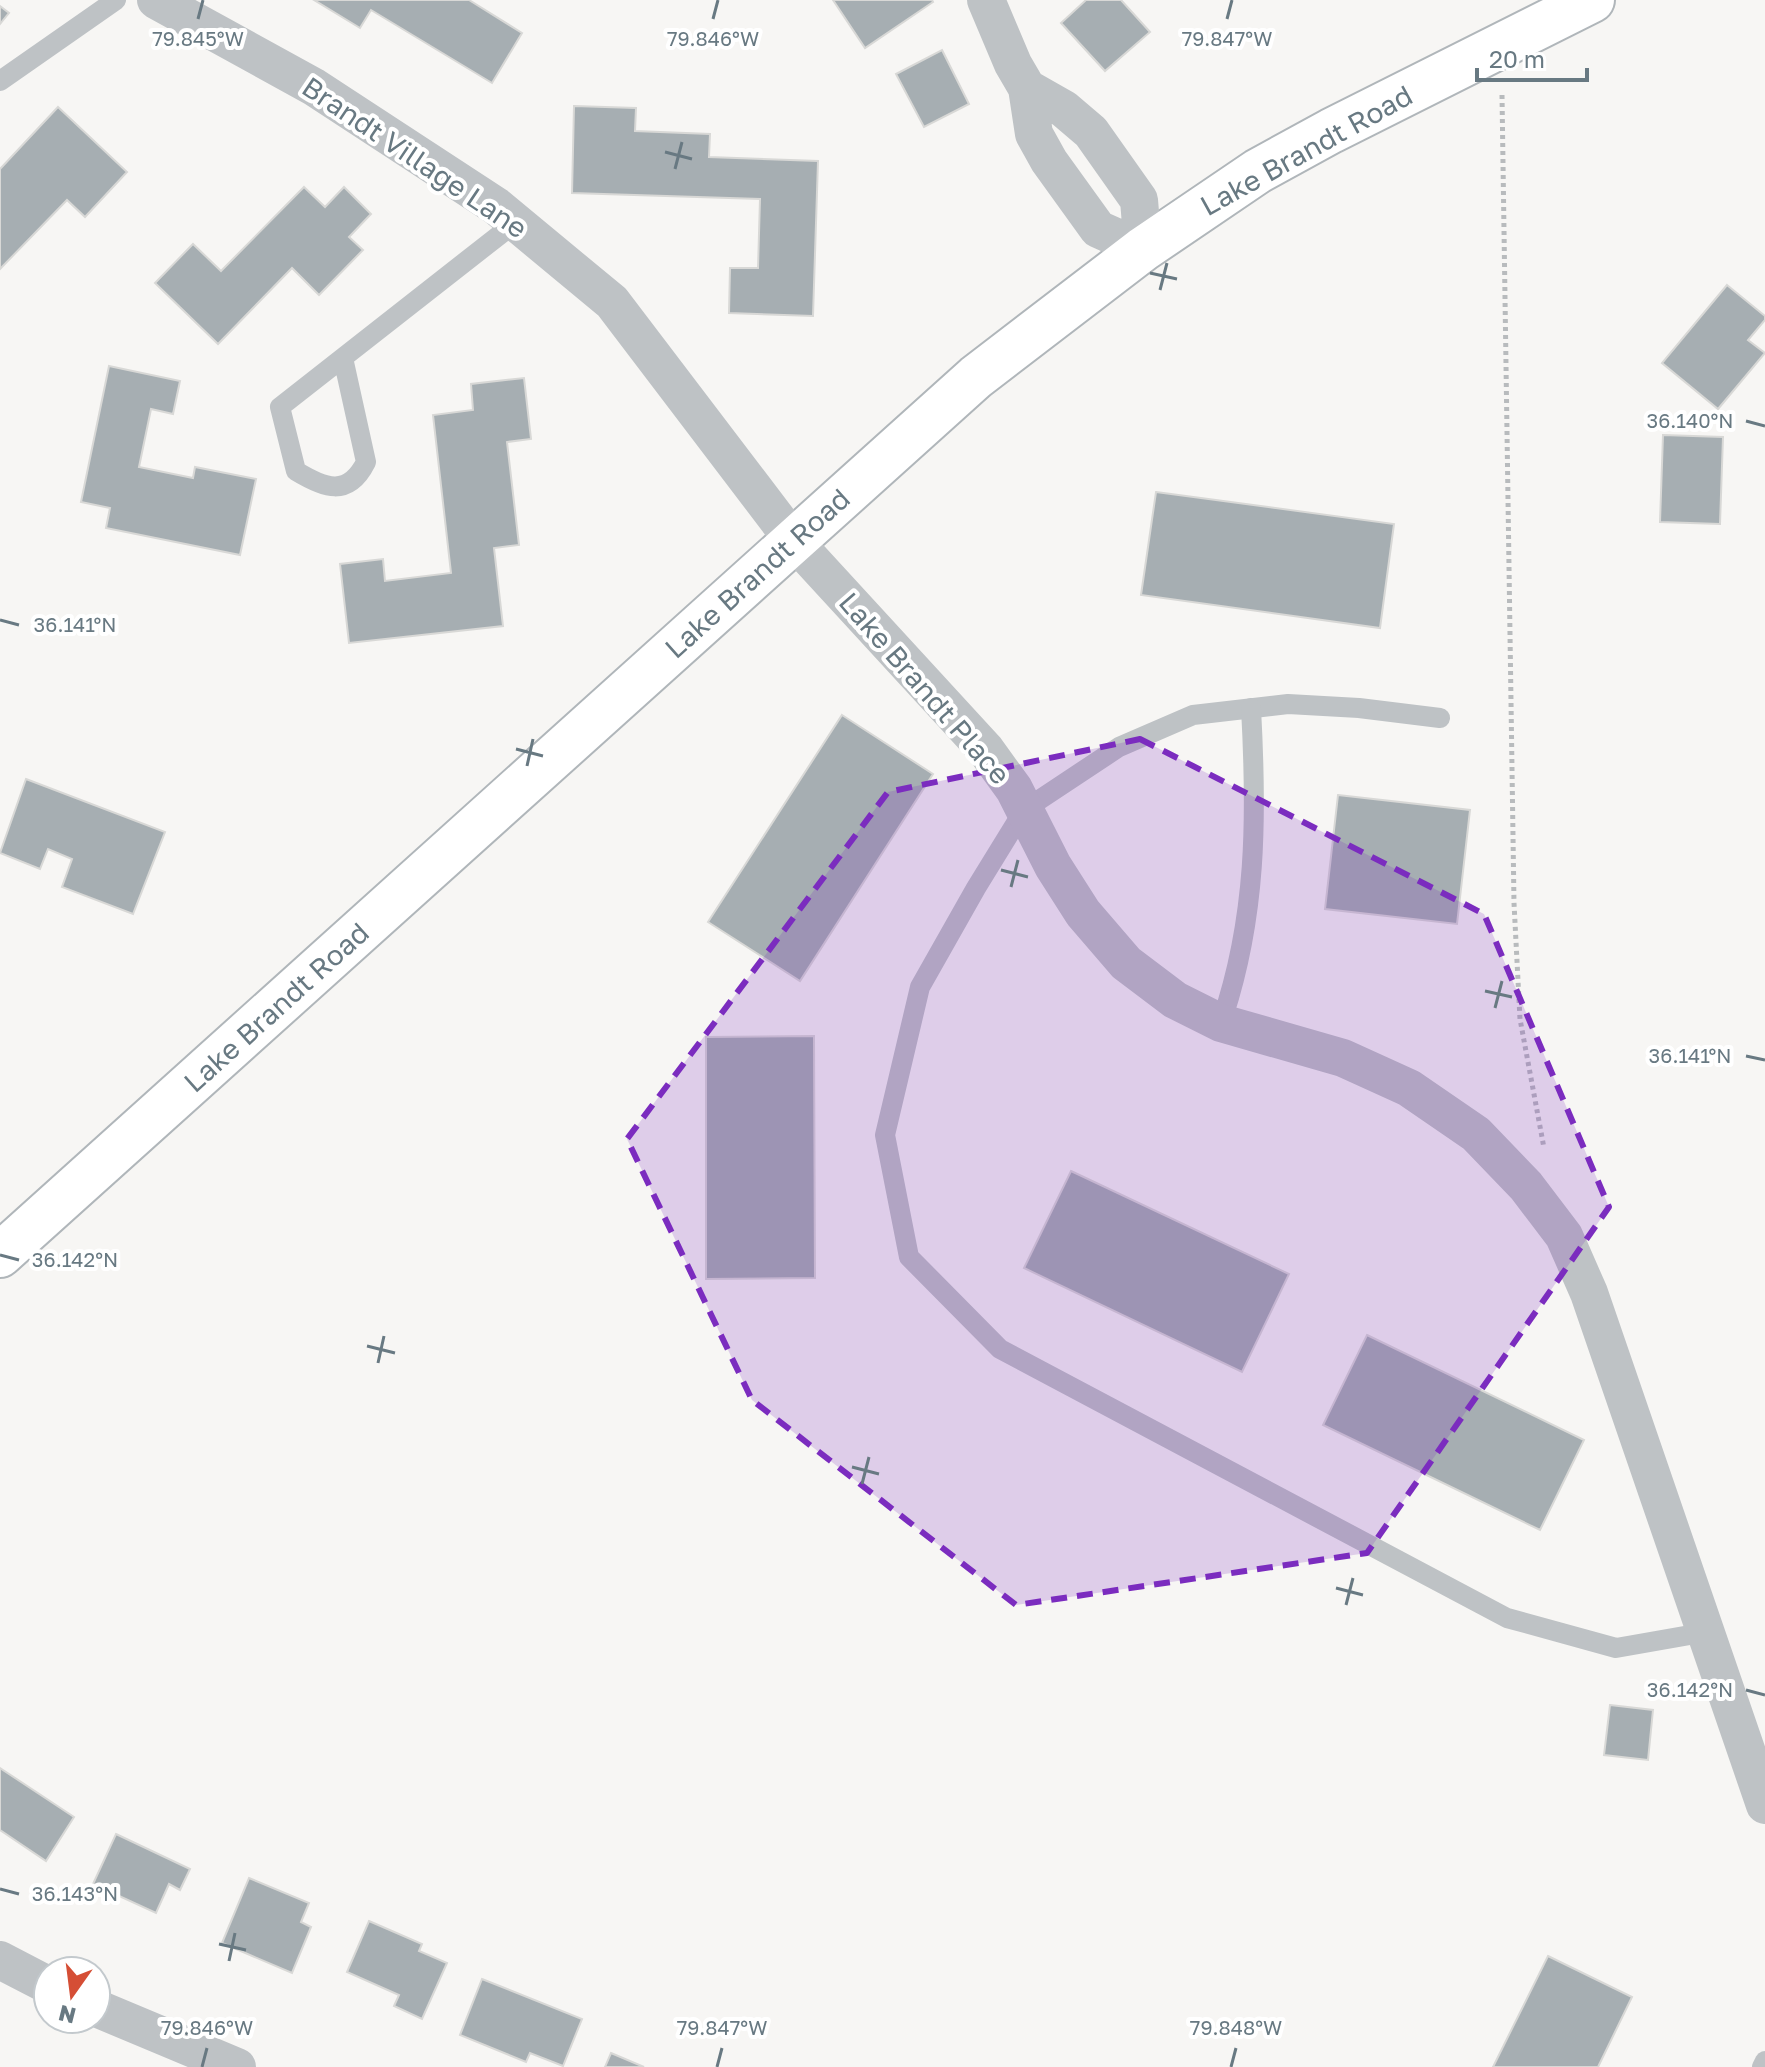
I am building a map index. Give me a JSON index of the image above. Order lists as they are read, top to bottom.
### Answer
{
  "streets": {
    "street": ["Lake Brandt Road", "Brandt Village Lane", "Lake Brandt Place"]
  },
  "crossings": [
    ["Lake Brandt Road", "Brandt Village Lane"],
    ["Lake Brandt Road", "Lake Brandt Place"],
    ["Brandt Village Lane", "Lake Brandt Place"]
  ],
  "scale_bar": "20 m",
  "north": "bottom",
  "coordinates": [
    "79.845°W",
    "79.846°W",
    "79.847°W",
    "36.140°N",
    "36.141°N",
    "36.142°N",
    "36.143°N",
    "79.848°W"
  ]
}
